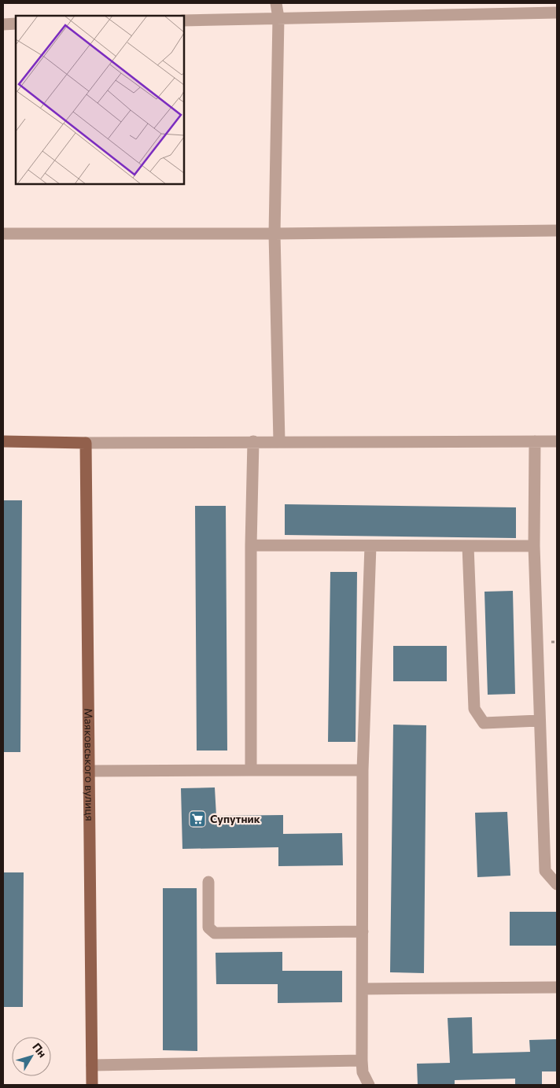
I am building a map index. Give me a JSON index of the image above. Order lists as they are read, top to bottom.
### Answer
{
  "streets": {
    "main road": ["Маяковського вулиця"]
  },
  "places": {
    "supermarket": ["Супутник"]
  },
  "north": "top right"
}
